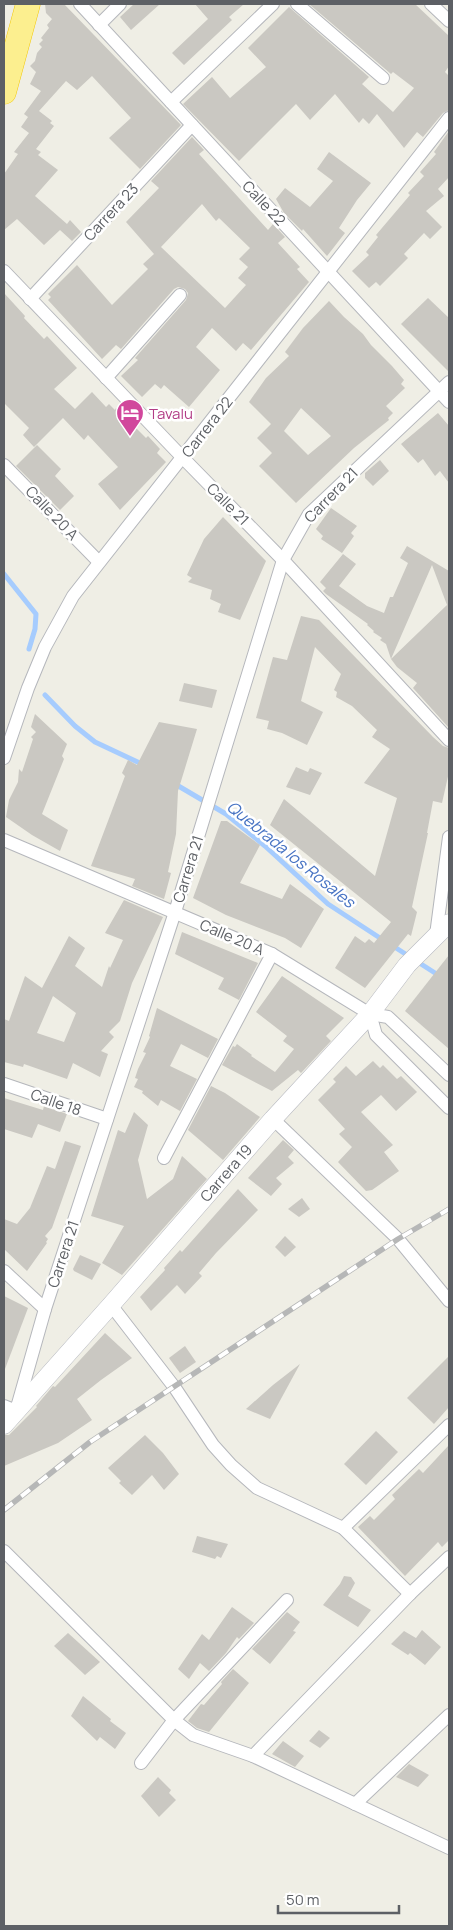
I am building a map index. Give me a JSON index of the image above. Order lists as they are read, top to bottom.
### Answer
{
  "streets": {
    "street": [
      "Calle 22",
      "Carrera 23",
      "Carrera 22",
      "Carrera 21",
      "Calle 21",
      "Calle 20 A",
      "Calle 18",
      "Carrera 19"
    ]
  },
  "crossings": [
    ["Calle 22", "Carrera 23"],
    ["Calle 22", "Carrera 22"],
    ["Calle 22", "Carrera 21"],
    ["Carrera 23", "Calle 21"],
    ["Carrera 22", "Calle 21"],
    ["Carrera 22", "Calle 20 A"],
    ["Carrera 21", "Calle 21"],
    ["Carrera 21", "Calle 20 A"],
    ["Carrera 21", "Calle 18"],
    ["Carrera 21", "Carrera 19"],
    ["Calle 20 A", "Carrera 19"]
  ],
  "water": ["Quebrada los Rosales"],
  "places": {
    "hotel": ["Tavalu"]
  },
  "scale_bar": "50 m"
}
